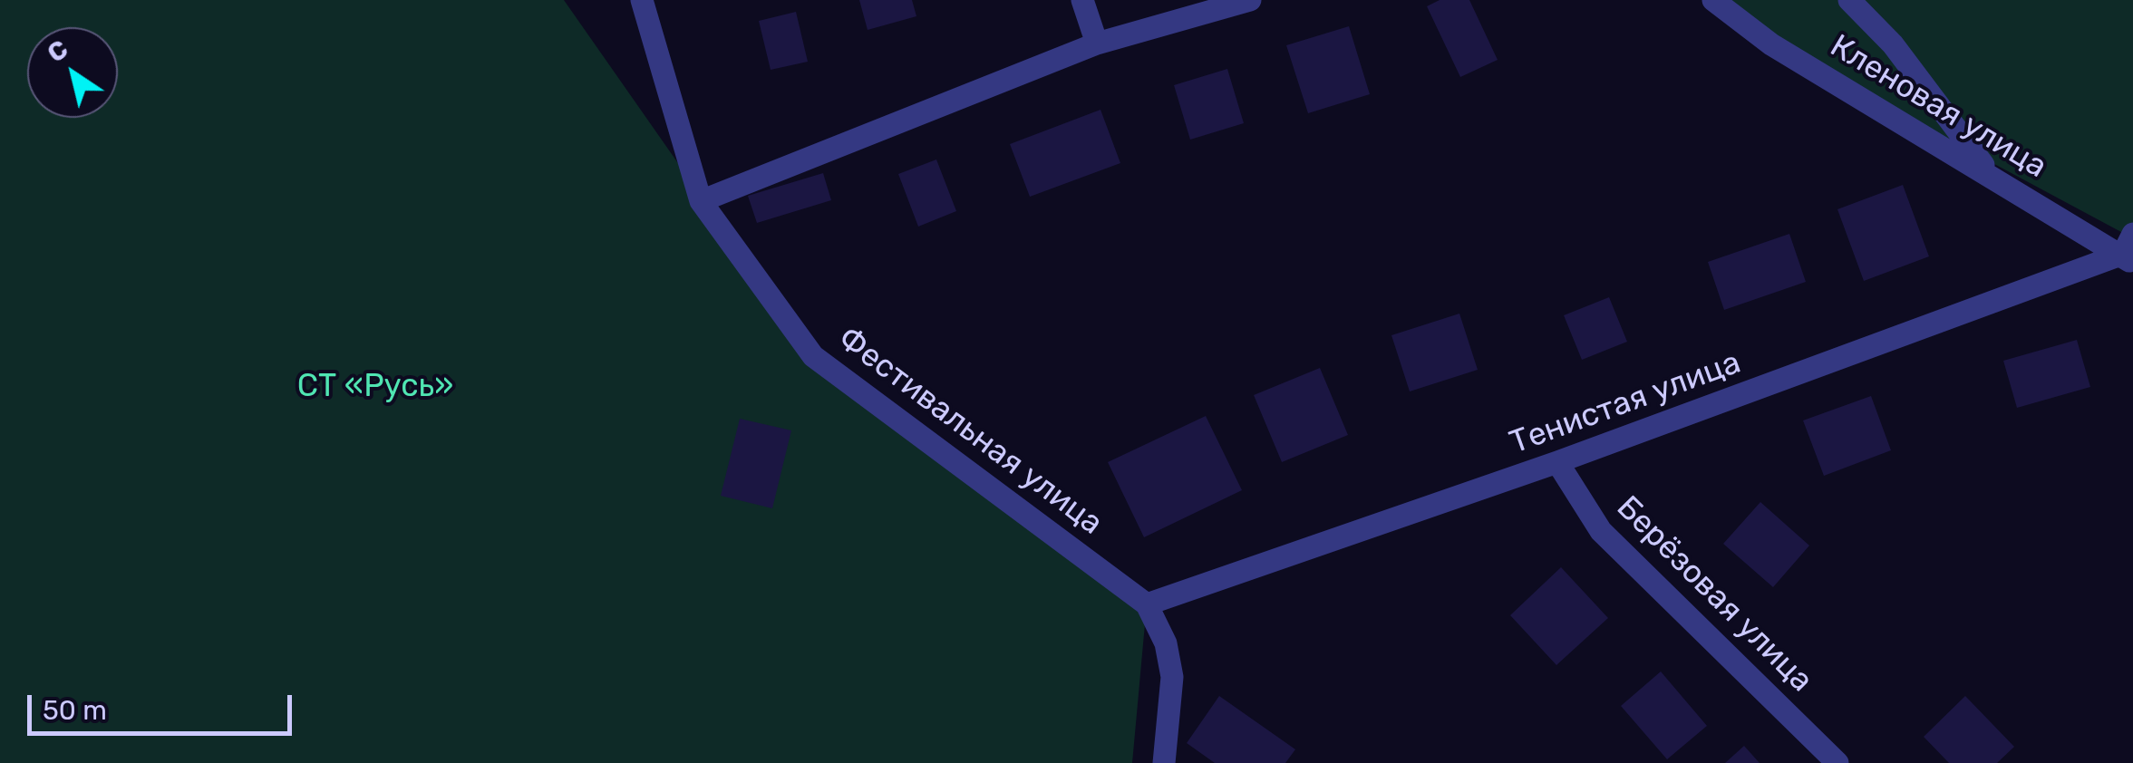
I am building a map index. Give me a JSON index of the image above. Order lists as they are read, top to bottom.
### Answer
{
  "streets": {
    "street": [
      "Кленовая улица",
      "Тенистая улица",
      "Фестивальная улица",
      "Берёзовая улица"
    ]
  },
  "crossings": [
    ["Кленовая улица", "Тенистая улица"],
    ["Тенистая улица", "Фестивальная улица"],
    ["Тенистая улица", "Берёзовая улица"]
  ],
  "parks": ["СТ «Русь»"],
  "scale_bar": "50 m",
  "north": "top left"
}
